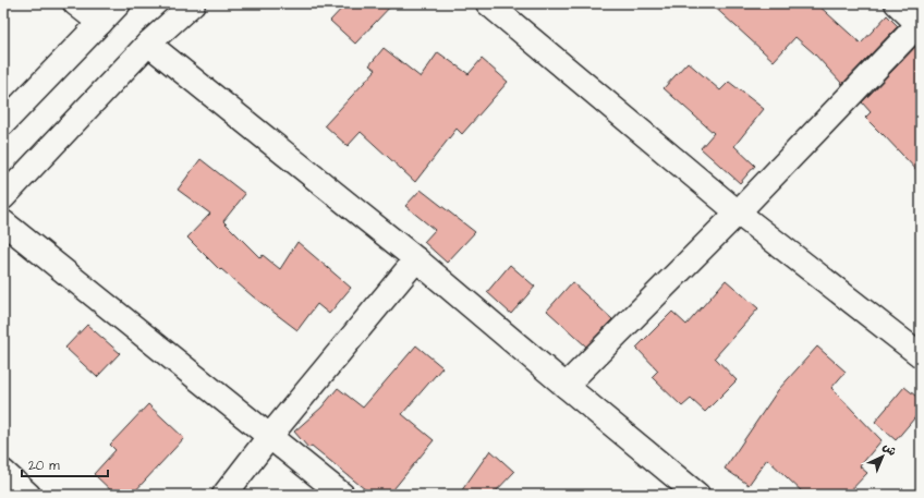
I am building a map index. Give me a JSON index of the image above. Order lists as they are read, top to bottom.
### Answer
{
  "scale_bar": "20 m",
  "north": "top right"
}
